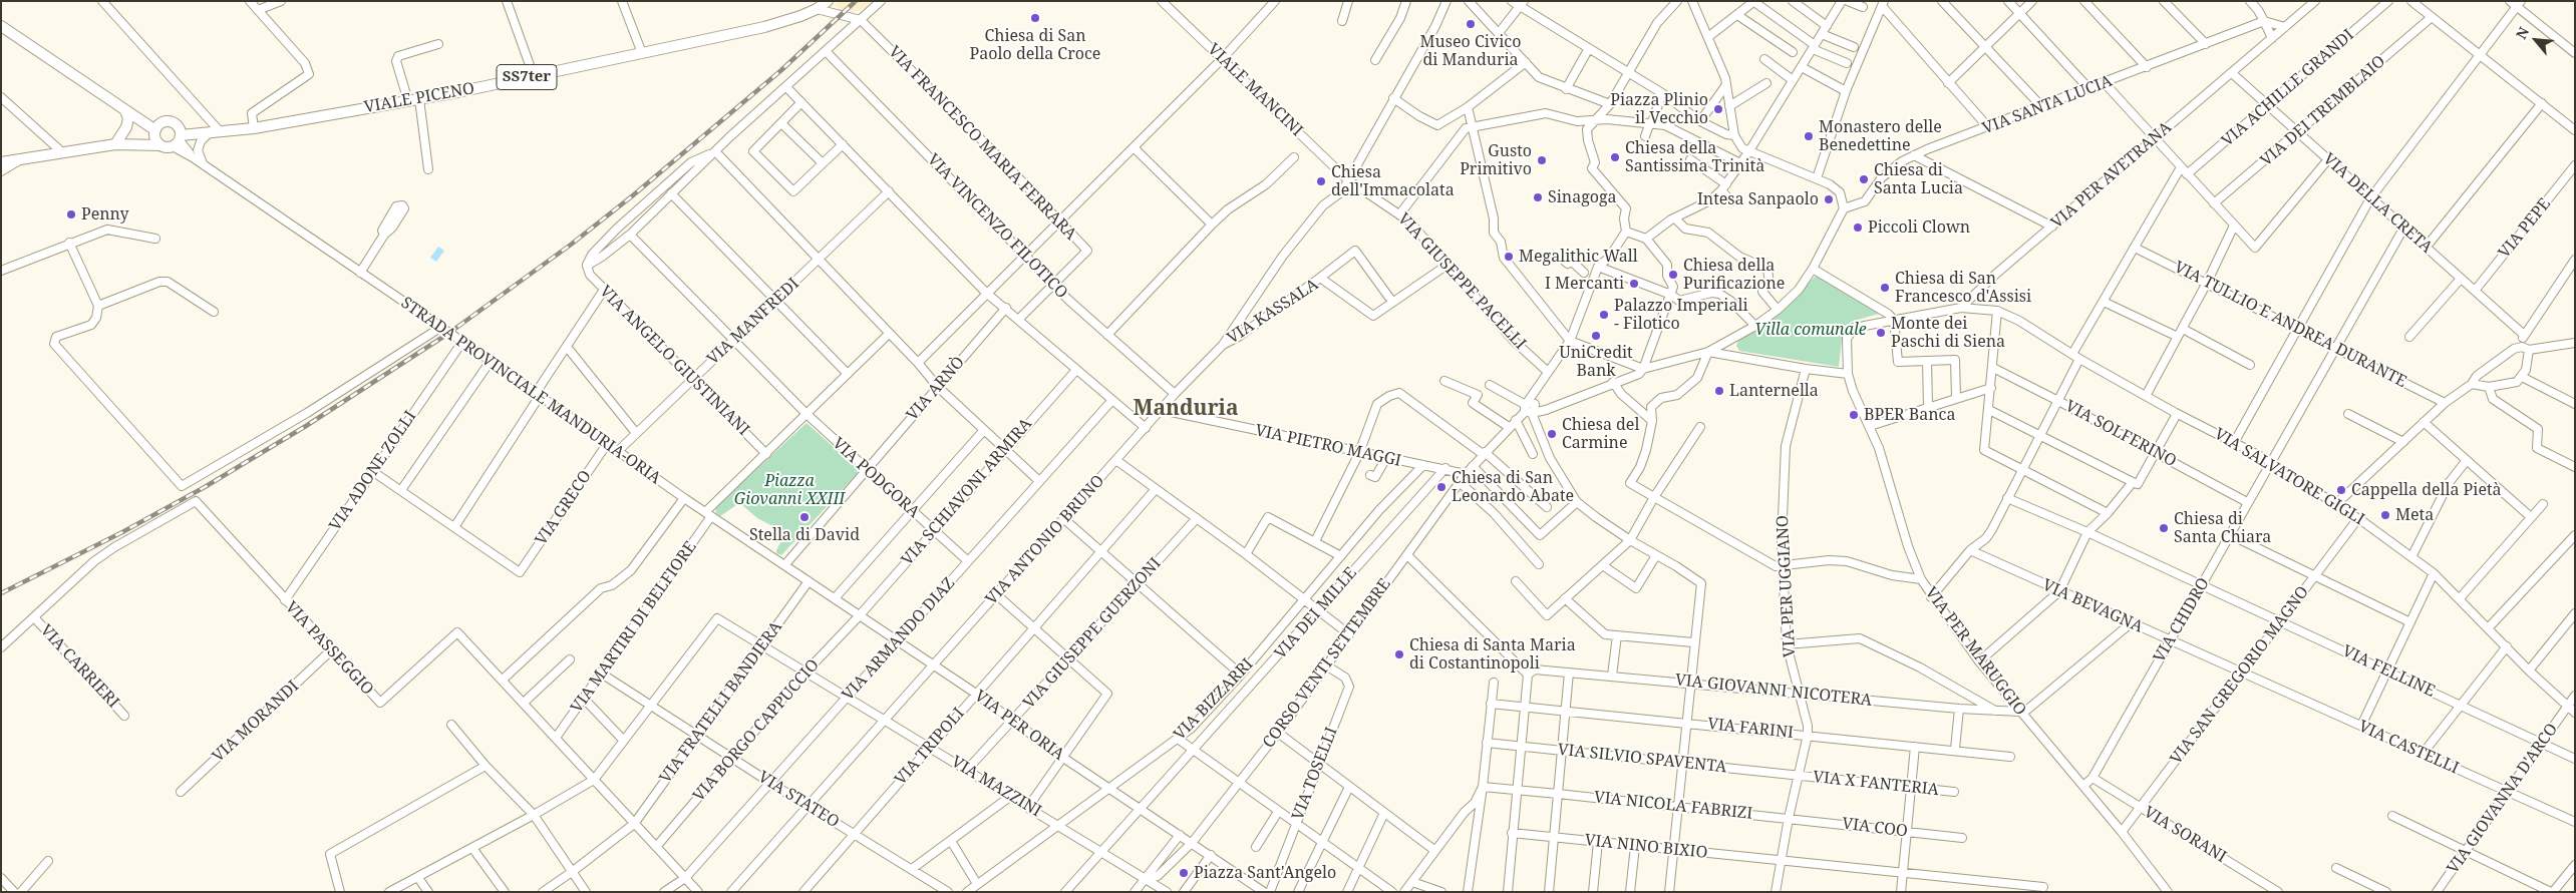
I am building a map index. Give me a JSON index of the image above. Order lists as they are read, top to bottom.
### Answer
{
  "streets": {
    "main road": ["SS7ter", "VIALE PICENO"],
    "street": [
      "VIA ACHILLE GRANDI",
      "VIALE MANCINI",
      "VIA SANTA LUCIA",
      "VIA DEI TREMBLAIO",
      "VIA FRANCESCO MARIA FERRARA",
      "VIA PER AVETRANA",
      "VIA DELLA CRETA",
      "VIA VINCENZO FILOTICO",
      "VIA PEPE",
      "VIA GIUSEPPE PACELLI",
      "VIA KASSALA",
      "VIA MANFREDI",
      "VIA TULLIO E ANDREA DURANTE",
      "VIA ANGELO GIUSTINIANI",
      "VIA ARNÒ",
      "STRADA PROVINCIALE MANDURIA-ORIA",
      "VIA SOLFERINO",
      "VIA PIETRO MAGGI",
      "VIA ADONE ZOLLI",
      "VIA SALVATORE GIGLI",
      "VIA PODGORA",
      "VIA SCHIAVONI ARMIRA",
      "VIA GRECO",
      "VIA ANTONIO BRUNO",
      "VIA PER UGGIANO",
      "VIA BEVAGNA",
      "VIA DEI MILLE",
      "VIA CHIDRO",
      "VIA MARTIRI DI BELFIORE",
      "VIA GIUSEPPE GUERZONI",
      "VIA ARMANDO DIAZ",
      "VIA PASSEGGIO",
      "VIA PER MARUGGIO",
      "CORSO VENTI SETTEMBRE",
      "VIA CARRIERI",
      "VIA FELLINE",
      "VIA SAN GREGORIO MAGNO",
      "VIA GIOVANNI NICOTERA",
      "VIA BIZZARRI",
      "VIA FRATELLI BANDIERA",
      "VIA MORANDI",
      "VIA PER ORIA",
      "VIA FARINI",
      "VIA BORGO CAPPUCCIO",
      "VIA TRIPOLI",
      "VIA CASTELLI",
      "VIA SILVIO SPAVENTA",
      "VIA TOSELLI",
      "VIA X FANTERIA",
      "VIA MAZZINI",
      "VIA GIOVANNA D'ARCO",
      "VIA STATEO",
      "VIA NICOLA FABRIZI",
      "VIA COO",
      "VIA SORANI",
      "VIA NINO BIXIO"
    ]
  },
  "crossings": [
    ["VIA ACHILLE GRANDI", "VIA DELLA CRETA"],
    ["VIALE MANCINI", "VIA GIUSEPPE PACELLI"],
    ["VIALE MANCINI", "VIA ANTONIO BRUNO"],
    ["VIALE PICENO", "STRADA PROVINCIALE MANDURIA-ORIA"],
    ["VIA DEI TREMBLAIO", "VIA DELLA CRETA"],
    ["VIA FRANCESCO MARIA FERRARA", "VIA VINCENZO FILOTICO"],
    ["VIA PER AVETRANA", "VIA DELLA CRETA"],
    ["VIA PER AVETRANA", "VIA SALVATORE GIGLI"],
    ["VIA DELLA CRETA", "VIA PEPE"],
    ["VIA DELLA CRETA", "VIA CHIDRO"],
    ["VIA VINCENZO FILOTICO", "VIA ANTONIO BRUNO"],
    ["VIA GIUSEPPE PACELLI", "VIA KASSALA"],
    ["VIA GIUSEPPE PACELLI", "VIA ANTONIO BRUNO"],
    ["VIA KASSALA", "VIA ANTONIO BRUNO"],
    ["VIA MANFREDI", "VIA ANGELO GIUSTINIANI"],
    ["VIA MANFREDI", "STRADA PROVINCIALE MANDURIA-ORIA"],
    ["VIA MANFREDI", "VIA PODGORA"],
    ["VIA TULLIO E ANDREA DURANTE", "VIA CHIDRO"],
    ["VIA ARNÒ", "VIA PODGORA"],
    ["STRADA PROVINCIALE MANDURIA-ORIA", "VIA ADONE ZOLLI"],
    ["STRADA PROVINCIALE MANDURIA-ORIA", "VIA SCHIAVONI ARMIRA"],
    ["STRADA PROVINCIALE MANDURIA-ORIA", "VIA GRECO"],
    ["STRADA PROVINCIALE MANDURIA-ORIA", "VIA MARTIRI DI BELFIORE"],
    ["STRADA PROVINCIALE MANDURIA-ORIA", "VIA FRATELLI BANDIERA"],
    ["STRADA PROVINCIALE MANDURIA-ORIA", "VIA PER ORIA"],
    ["STRADA PROVINCIALE MANDURIA-ORIA", "VIA BORGO CAPPUCCIO"],
    ["VIA SOLFERINO", "VIA CHIDRO"],
    ["VIA PIETRO MAGGI", "VIA ANTONIO BRUNO"],
    ["VIA PIETRO MAGGI", "VIA DEI MILLE"],
    ["VIA PIETRO MAGGI", "CORSO VENTI SETTEMBRE"],
    ["VIA PIETRO MAGGI", "VIA BIZZARRI"],
    ["VIA ADONE ZOLLI", "VIA PASSEGGIO"],
    ["VIA SALVATORE GIGLI", "VIA CHIDRO"],
    ["VIA SALVATORE GIGLI", "VIA SAN GREGORIO MAGNO"],
    ["VIA SALVATORE GIGLI", "VIA GIOVANNA D'ARCO"],
    ["VIA PODGORA", "VIA SCHIAVONI ARMIRA"],
    ["VIA PODGORA", "VIA ARMANDO DIAZ"],
    ["VIA SCHIAVONI ARMIRA", "VIA PER ORIA"],
    ["VIA SCHIAVONI ARMIRA", "VIA BORGO CAPPUCCIO"],
    ["VIA ANTONIO BRUNO", "VIA PER ORIA"],
    ["VIA ANTONIO BRUNO", "VIA MAZZINI"],
    ["VIA ANTONIO BRUNO", "VIA STATEO"],
    ["VIA PER UGGIANO", "VIA GIOVANNI NICOTERA"],
    ["VIA PER UGGIANO", "VIA FARINI"],
    ["VIA PER UGGIANO", "VIA SILVIO SPAVENTA"],
    ["VIA PER UGGIANO", "VIA X FANTERIA"],
    ["VIA PER UGGIANO", "VIA NICOLA FABRIZI"],
    ["VIA PER UGGIANO", "VIA COO"],
    ["VIA PER UGGIANO", "VIA NINO BIXIO"],
    ["VIA BEVAGNA", "VIA CHIDRO"],
    ["VIA BEVAGNA", "VIA SAN GREGORIO MAGNO"],
    ["VIA BEVAGNA", "VIA CASTELLI"],
    ["VIA DEI MILLE", "VIA PER ORIA"],
    ["VIA DEI MILLE", "VIA MAZZINI"],
    ["VIA CHIDRO", "VIA PER MARUGGIO"],
    ["VIA CHIDRO", "VIA FELLINE"],
    ["VIA CHIDRO", "VIA SORANI"],
    ["VIA MARTIRI DI BELFIORE", "VIA PASSEGGIO"],
    ["VIA MARTIRI DI BELFIORE", "VIA STATEO"],
    ["VIA GIUSEPPE GUERZONI", "VIA PER ORIA"],
    ["VIA GIUSEPPE GUERZONI", "VIA MAZZINI"],
    ["VIA ARMANDO DIAZ", "VIA PASSEGGIO"],
    ["VIA ARMANDO DIAZ", "VIA PER ORIA"],
    ["VIA ARMANDO DIAZ", "VIA MAZZINI"],
    ["VIA ARMANDO DIAZ", "VIA STATEO"],
    ["VIA PASSEGGIO", "VIA CARRIERI"],
    ["VIA PASSEGGIO", "VIA FRATELLI BANDIERA"],
    ["VIA PASSEGGIO", "VIA MORANDI"],
    ["VIA PASSEGGIO", "VIA BORGO CAPPUCCIO"],
    ["VIA PER MARUGGIO", "VIA SAN GREGORIO MAGNO"],
    ["VIA PER MARUGGIO", "VIA GIOVANNI NICOTERA"],
    ["CORSO VENTI SETTEMBRE", "VIA TOSELLI"],
    ["CORSO VENTI SETTEMBRE", "VIA MAZZINI"],
    ["VIA FELLINE", "VIA SAN GREGORIO MAGNO"],
    ["VIA FELLINE", "VIA GIOVANNA D'ARCO"],
    ["VIA SAN GREGORIO MAGNO", "VIA CASTELLI"],
    ["VIA SAN GREGORIO MAGNO", "VIA SORANI"],
    ["VIA BIZZARRI", "VIA PER ORIA"],
    ["VIA BIZZARRI", "VIA MAZZINI"],
    ["VIA FRATELLI BANDIERA", "VIA MAZZINI"],
    ["VIA FRATELLI BANDIERA", "VIA STATEO"],
    ["VIA PER ORIA", "VIA BORGO CAPPUCCIO"],
    ["VIA PER ORIA", "VIA TRIPOLI"],
    ["VIA BORGO CAPPUCCIO", "VIA MAZZINI"],
    ["VIA BORGO CAPPUCCIO", "VIA STATEO"],
    ["VIA TRIPOLI", "VIA MAZZINI"],
    ["VIA TRIPOLI", "VIA STATEO"],
    ["VIA CASTELLI", "VIA GIOVANNA D'ARCO"],
    ["VIA SILVIO SPAVENTA", "VIA X FANTERIA"],
    ["VIA MAZZINI", "VIA STATEO"],
    ["VIA NICOLA FABRIZI", "VIA COO"]
  ],
  "districts": ["Manduria"],
  "parks": ["Villa comunale", "Piazza Giovanni XXIII"],
  "places": [
    "Chiesa di San Paolo della Croce",
    "Museo Civico di Manduria",
    "Piazza Plinio il Vecchio",
    "Monastero delle Benedettine",
    "Chiesa della Santissima Trinità",
    "Gusto Primitivo",
    "Chiesa di Santa Lucia",
    "Chiesa dell'Immacolata",
    "Sinagoga",
    "Intesa Sanpaolo",
    "Penny",
    "Piccoli Clown",
    "Megalithic Wall",
    "Chiesa della Purificazione",
    "I Mercanti",
    "Chiesa di San Francesco d'Assisi",
    "Palazzo Imperiali - Filotico",
    "Monte dei Paschi di Siena",
    "UniCredit Bank",
    "Lanternella",
    "BPER Banca",
    "Chiesa del Carmine",
    "Chiesa di San Leonardo Abate",
    "Cappella della Pietà",
    "Meta",
    "Stella di David",
    "Chiesa di Santa Chiara",
    "Chiesa di Santa Maria di Costantinopoli",
    "Piazza Sant'Angelo"
  ],
  "north": "top left"
}
